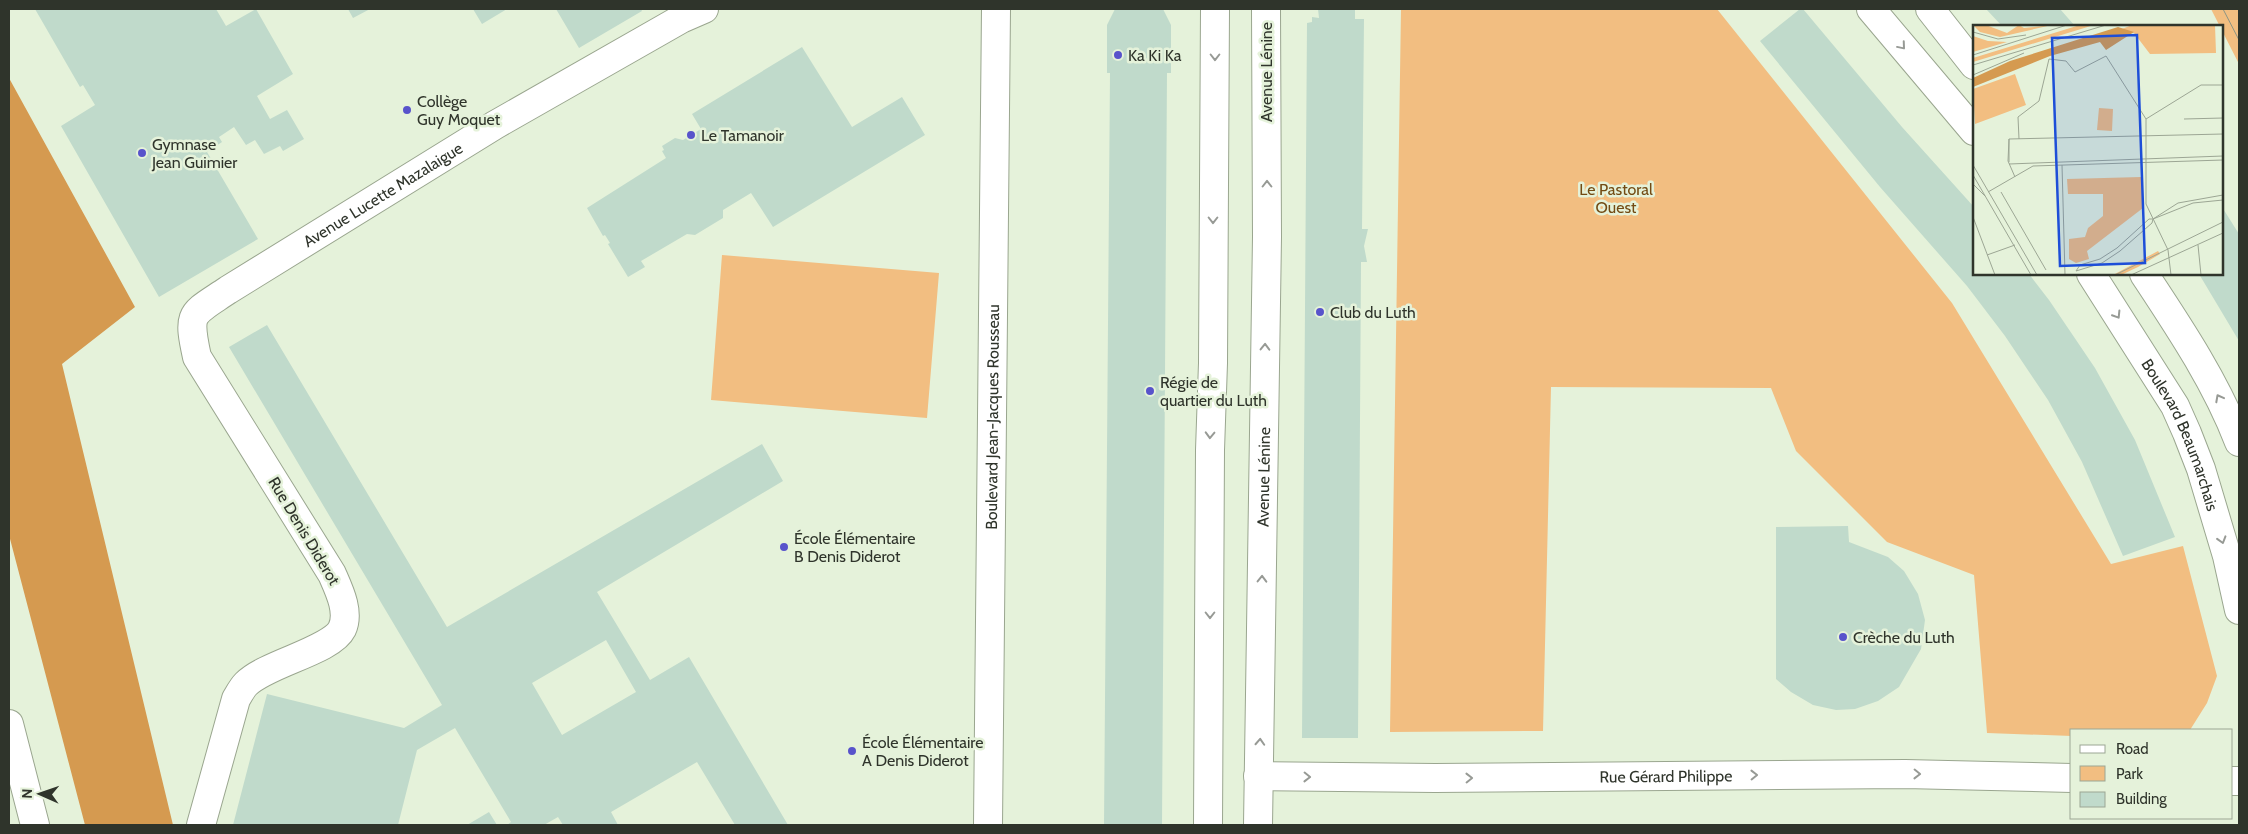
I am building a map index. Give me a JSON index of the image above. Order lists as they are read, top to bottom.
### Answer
{
  "streets": {
    "main road": [
      "Avenue Lénine",
      "Avenue Lucette Mazalaigue",
      "Boulevard Jean-Jacques Rousseau",
      "Boulevard Beaumarchais",
      "Rue Denis Diderot",
      "Rue Gérard Philippe"
    ]
  },
  "crossings": [
    ["Avenue Lénine", "Rue Gérard Philippe"],
    ["Avenue Lucette Mazalaigue", "Rue Denis Diderot"]
  ],
  "one_way": ["Rue Gérard Philippe"],
  "parks": ["Le Pastoral Ouest"],
  "places": [
    "Ka Ki Ka",
    "Collège Guy Moquet",
    "Le Tamanoir",
    "Gymnase Jean Guimier",
    "Club du Luth",
    "Régie de quartier du Luth",
    "École Élémentaire B Denis Diderot",
    "Crèche du Luth",
    "École Élémentaire A Denis Diderot"
  ],
  "legend": ["Road", "Park", "Building"],
  "north": "left"
}
